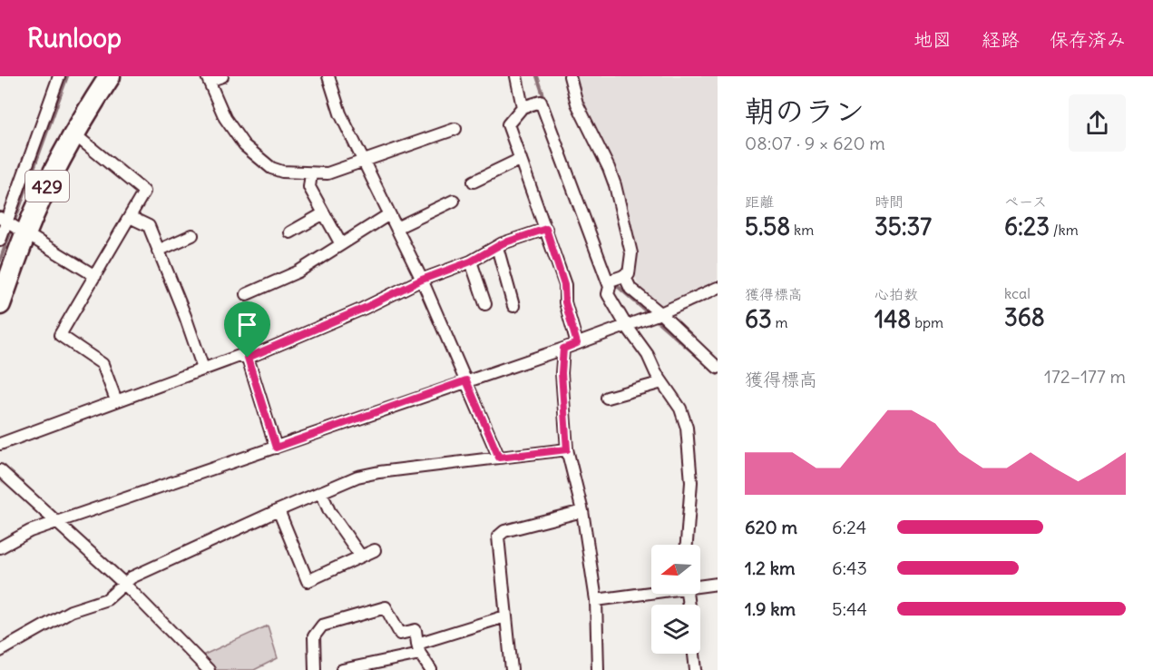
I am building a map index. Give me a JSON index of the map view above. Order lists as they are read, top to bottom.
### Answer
{
  "streets": {
    "highway": ["429"]
  },
  "north": "left",
  "page": {
    "header": "Runloop",
    "nav": ["地図", "経路", "保存済み"],
    "heading": ["朝のラン", "08:07 · 9 × 620 m"],
    "stats": [
      ["距離", "5.58 km"],
      ["時間", "35:37"],
      ["ペース", "6:23 /km"],
      ["獲得標高", "63 m"],
      ["心拍数", "148 bpm"],
      ["kcal", "368"]
    ],
    "chart": ["獲得標高", "172–177 m"],
    "list": [
      {
        "name": "620 m",
        "note": "6:24"
      },
      {
        "name": "1.2 km",
        "note": "6:43"
      },
      {
        "name": "1.9 km",
        "note": "5:44"
      }
    ]
  }
}
